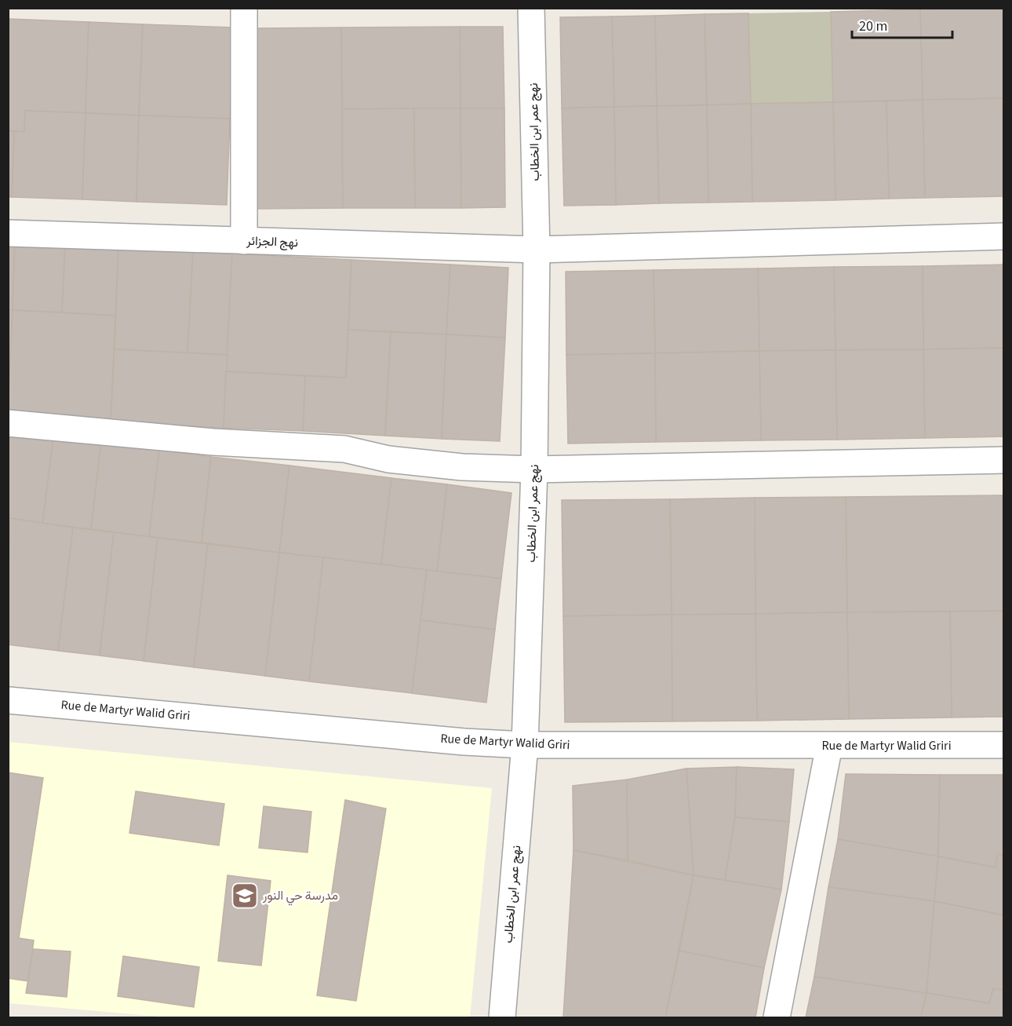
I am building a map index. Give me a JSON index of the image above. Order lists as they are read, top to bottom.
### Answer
{
  "streets": {
    "street": ["نهج عمر ابن الخطاب", "نهج الجزائر", "Rue de Martyr Walid Griri"]
  },
  "crossings": [
    ["نهج عمر ابن الخطاب", "نهج الجزائر"],
    ["نهج عمر ابن الخطاب", "Rue de Martyr Walid Griri"]
  ],
  "places": {
    "school or university": ["مدرسة حي النور"]
  },
  "scale_bar": "20 m"
}
